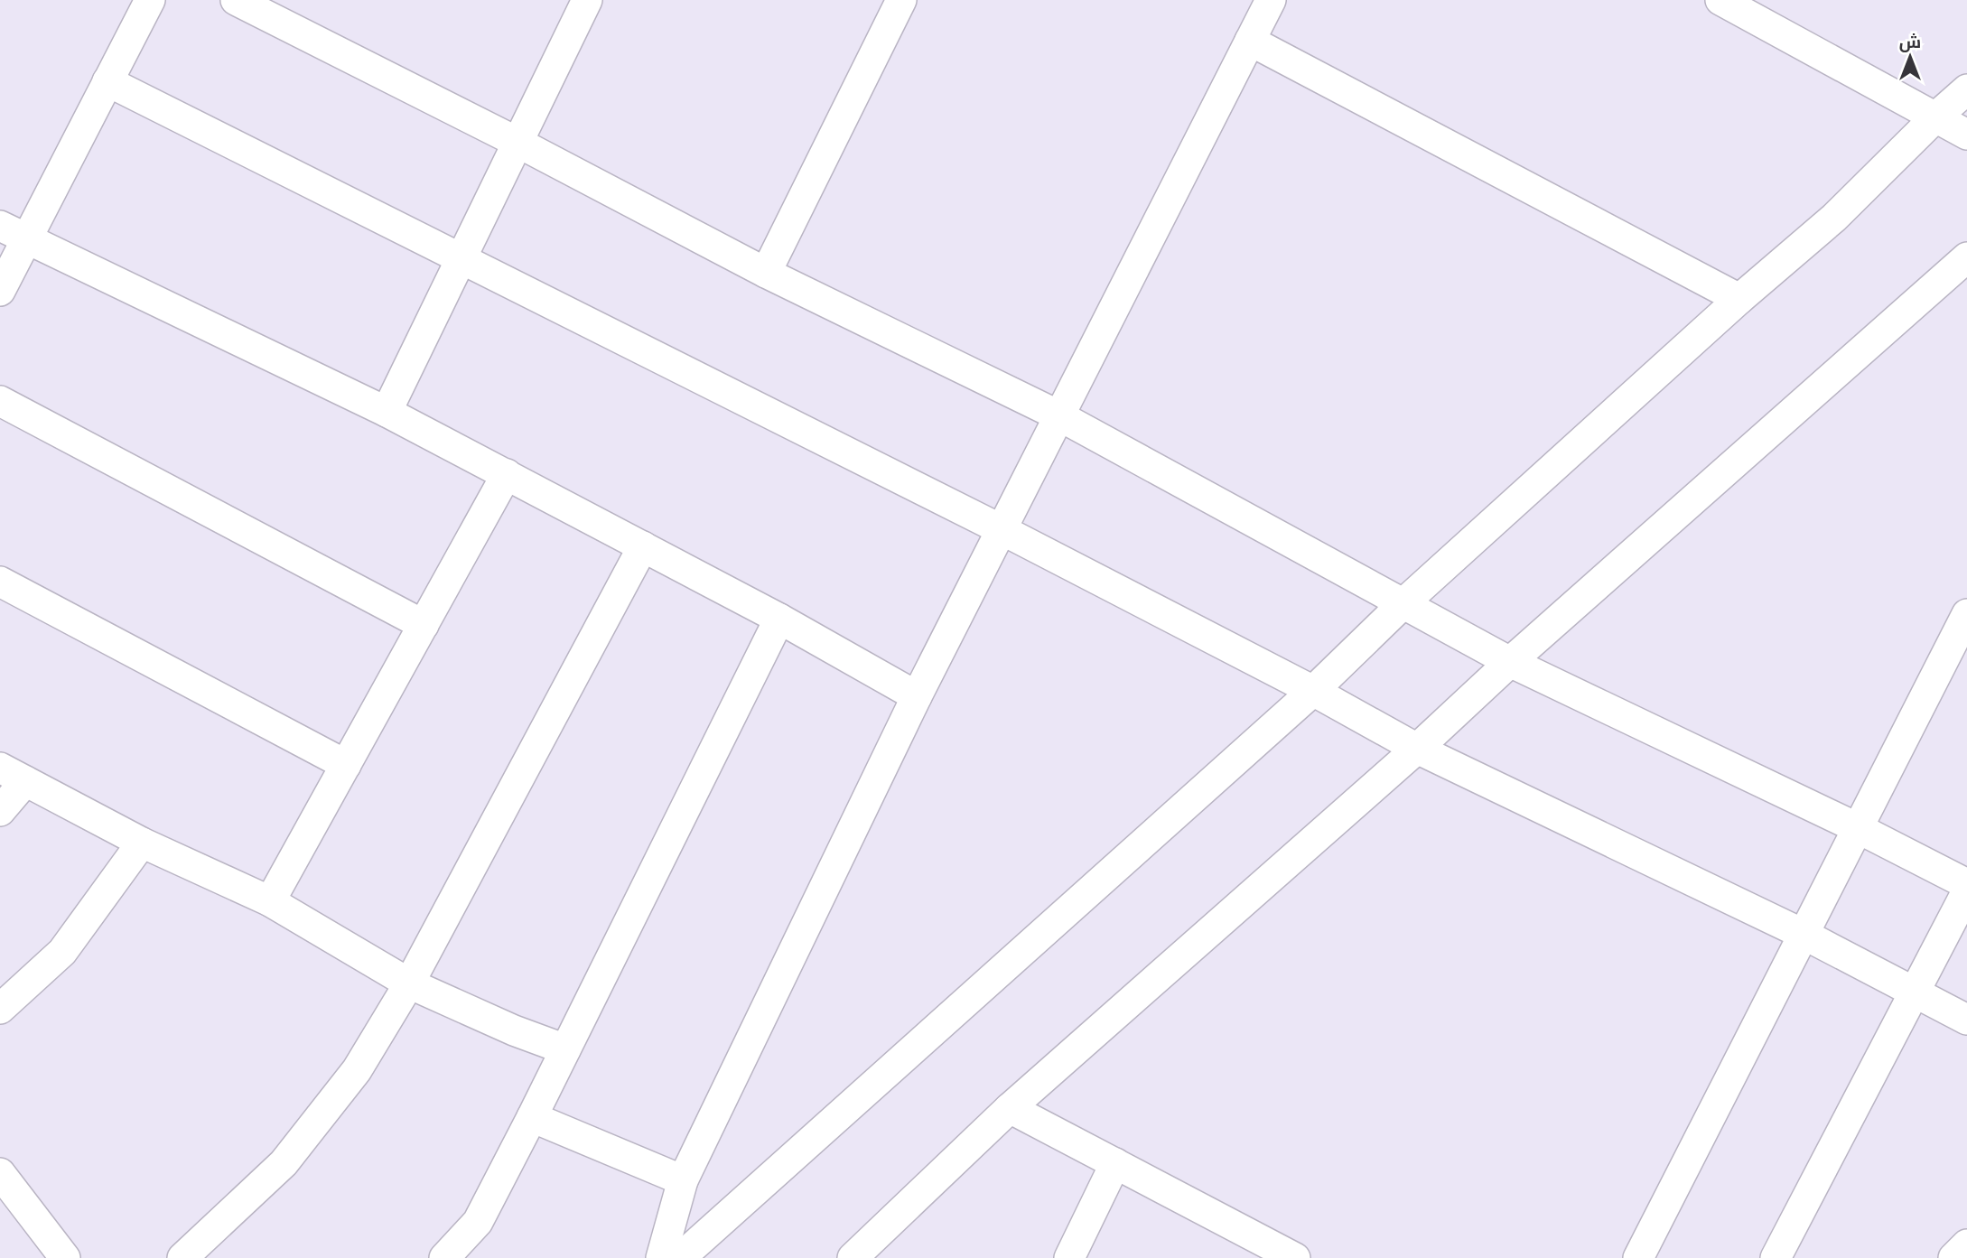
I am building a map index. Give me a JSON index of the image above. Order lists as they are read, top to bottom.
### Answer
{
  "north": "top"
}
